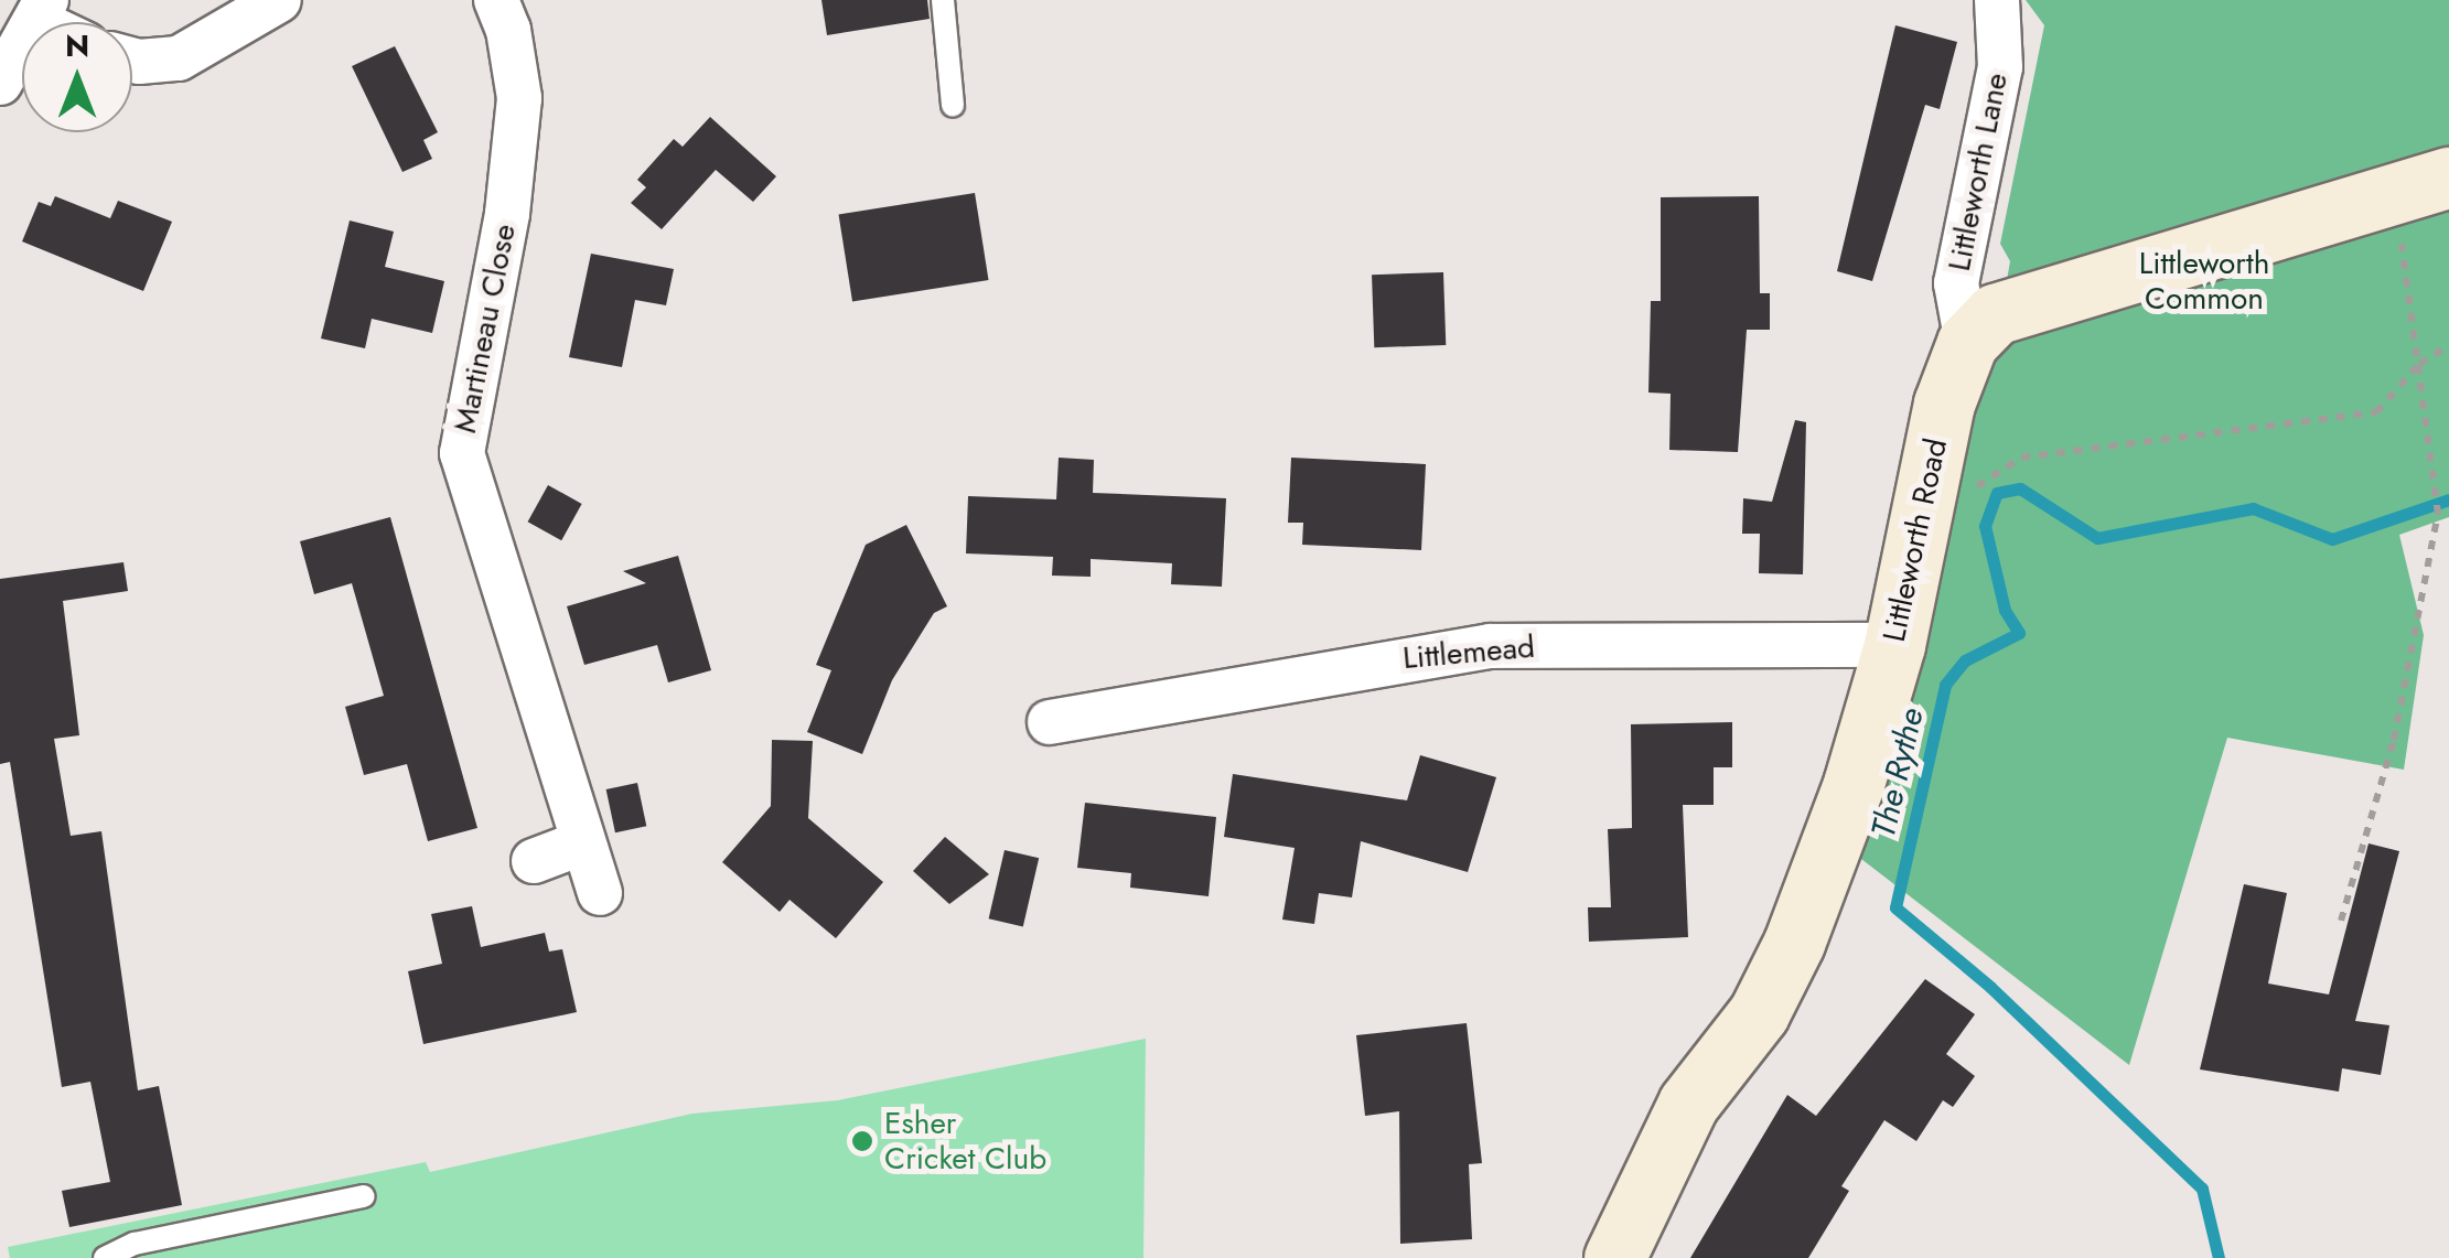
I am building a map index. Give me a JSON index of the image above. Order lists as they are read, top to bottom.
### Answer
{
  "streets": {
    "street": [
      "Littleworth Lane",
      "Martineau Close",
      "Littleworth Road",
      "Littlemead"
    ]
  },
  "crossings": [
    ["Littleworth Lane", "Littleworth Road"],
    ["Littleworth Road", "Littlemead"]
  ],
  "water": ["The Rythe"],
  "parks": ["Littleworth Common"],
  "places": ["Esher Cricket Club"],
  "north": "top"
}
